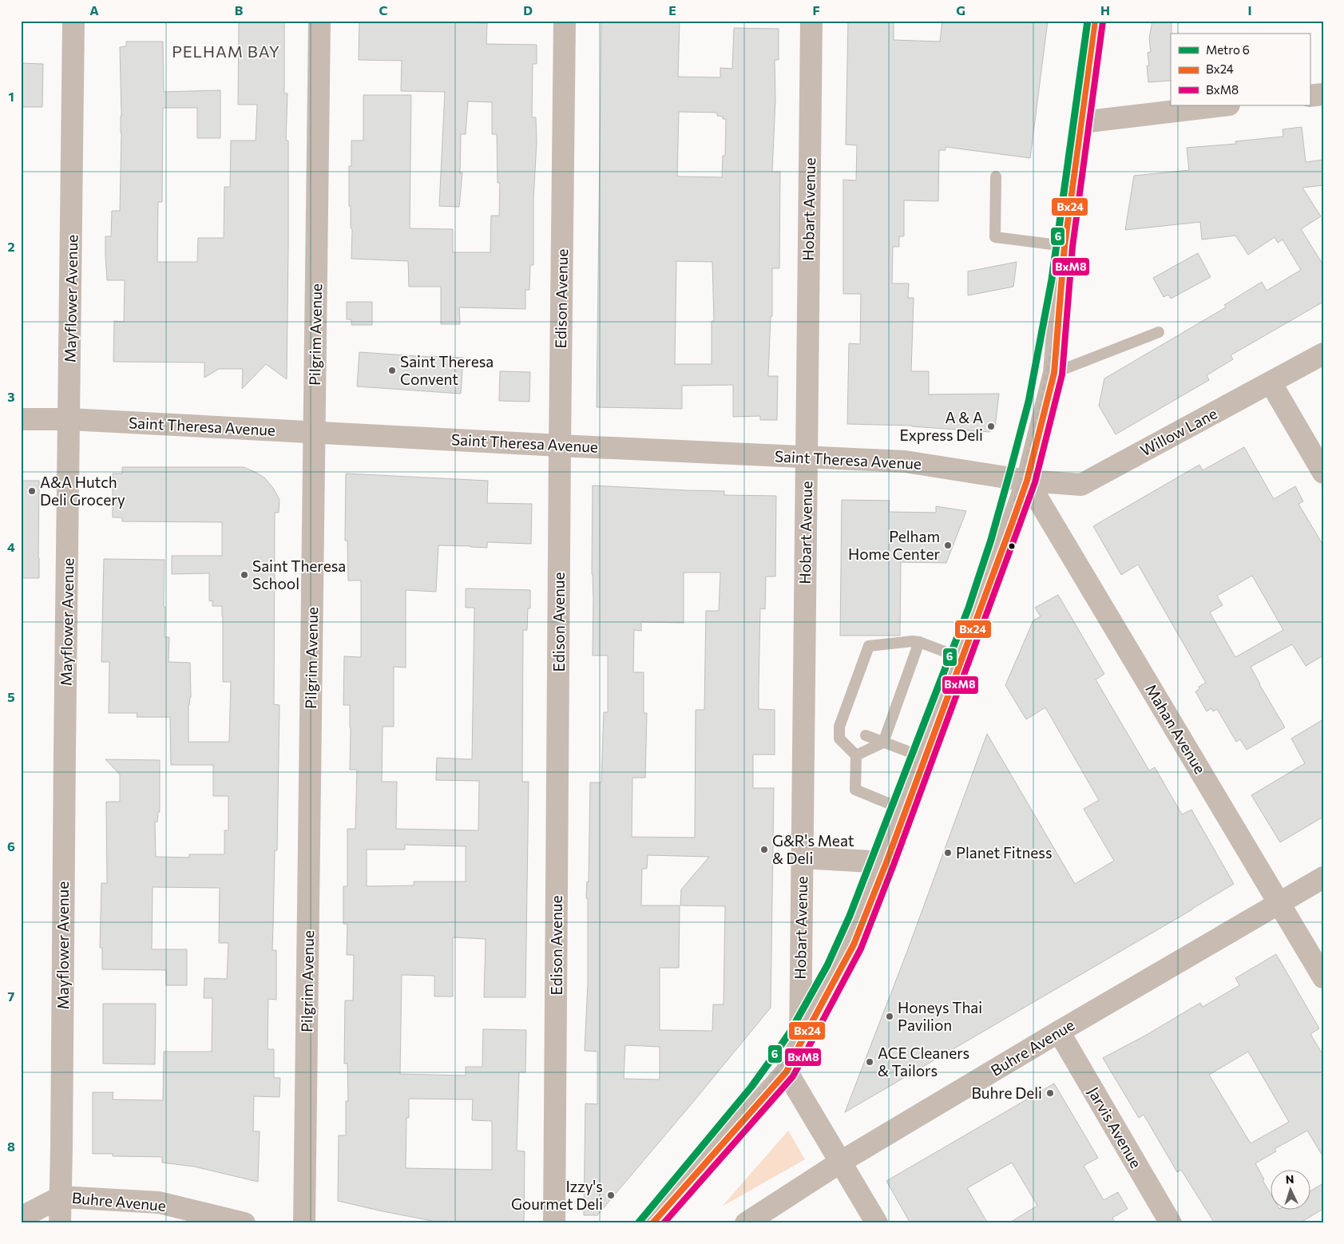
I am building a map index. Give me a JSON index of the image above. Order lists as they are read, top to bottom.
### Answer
{
  "streets": {
    "street": [
      "Hobart Avenue",
      "Mayflower Avenue",
      "Edison Avenue",
      "Pilgrim Avenue",
      "Saint Theresa Avenue",
      "Willow Lane",
      "Mahan Avenue",
      "Buhre Avenue",
      "Jarvis Avenue"
    ]
  },
  "crossings": [
    ["Hobart Avenue", "Saint Theresa Avenue"],
    ["Mayflower Avenue", "Saint Theresa Avenue"],
    ["Mayflower Avenue", "Buhre Avenue"],
    ["Edison Avenue", "Saint Theresa Avenue"],
    ["Pilgrim Avenue", "Saint Theresa Avenue"],
    ["Saint Theresa Avenue", "Willow Lane"],
    ["Saint Theresa Avenue", "Mahan Avenue"],
    ["Willow Lane", "Mahan Avenue"],
    ["Mahan Avenue", "Buhre Avenue"],
    ["Buhre Avenue", "Jarvis Avenue"]
  ],
  "districts": ["PELHAM BAY"],
  "places": [
    "Saint Theresa Convent",
    "A & A Express Deli",
    "A&A Hutch Deli Grocery",
    "Pelham Home Center",
    "Saint Theresa School",
    "G&R's Meat & Deli",
    "Planet Fitness",
    "Honeys Thai Pavilion",
    "ACE Cleaners & Tailors",
    "Buhre Deli",
    "Izzy's Gourmet Deli"
  ],
  "lines": ["metro line 6", "transit line Bx24", "transit line BxM8"],
  "legend": ["Metro 6", "Bx24", "BxM8"],
  "north": "top",
  "grid": {
    "columns": [
      "A",
      "B",
      "C",
      "D",
      "E",
      "F",
      "G",
      "H",
      "I"
    ],
    "rows": [
      "1",
      "2",
      "3",
      "4",
      "5",
      "6",
      "7",
      "8"
    ]
  }
}
